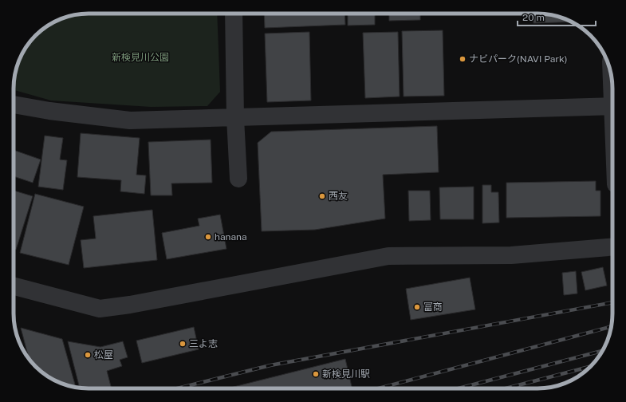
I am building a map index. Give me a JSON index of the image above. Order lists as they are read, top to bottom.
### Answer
{
  "parks": ["新検見川公園"],
  "places": [
    "ナビパーク(NAVI Park)",
    "西友",
    "hanana",
    "富商",
    "三よ志",
    "松屋",
    "新検見川駅"
  ],
  "scale_bar": "20 m"
}
